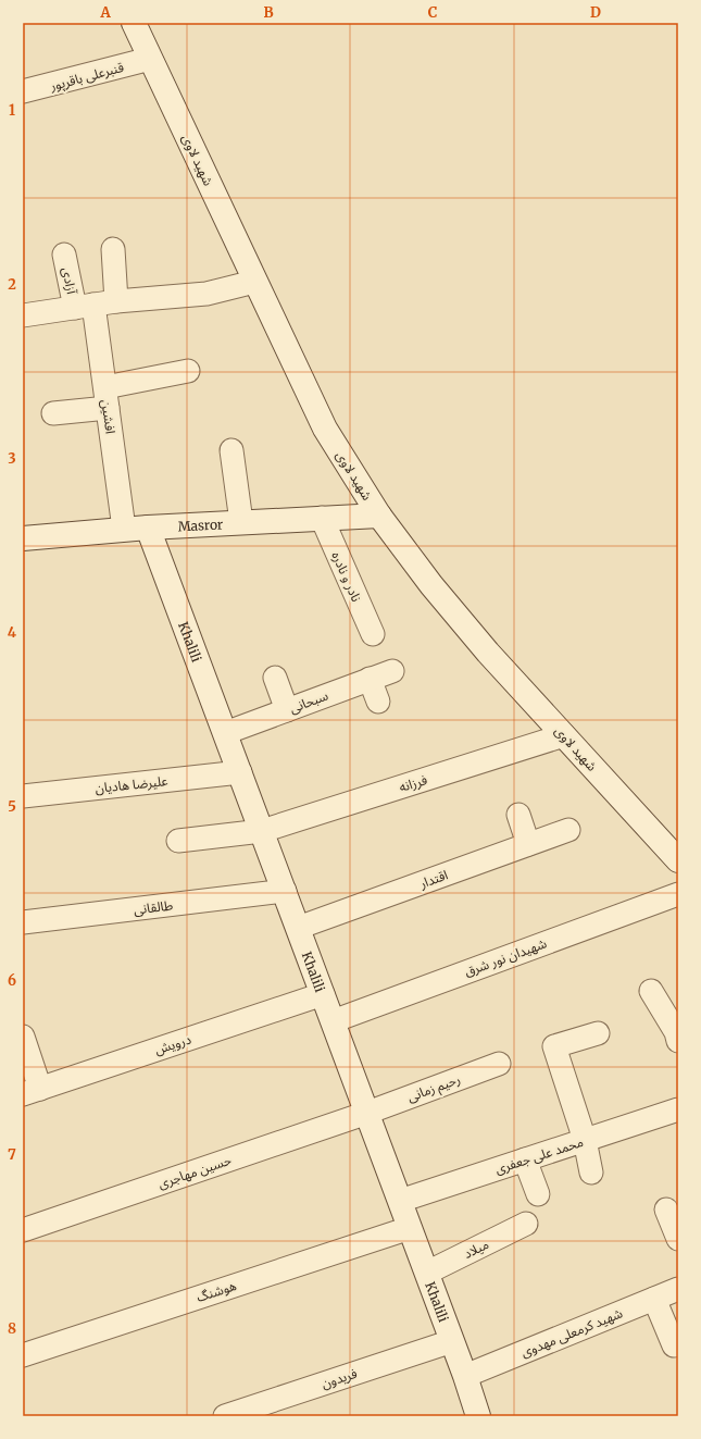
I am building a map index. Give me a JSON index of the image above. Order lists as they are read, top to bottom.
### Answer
{
  "streets": {
    "street": [
      "قنبرعلی باقرپور",
      "شهید لاوی",
      "آزادی",
      "افشین",
      "Masror",
      "نادر و نادره",
      "Khalili",
      "سبحانی",
      "فرزانه",
      "علیرضا هادیان",
      "اقتدار",
      "طالقانی",
      "شهیدان نور شرق",
      "درویش",
      "رحیم زمانی",
      "محمد علی جعفری",
      "حسین مهاجری",
      "میلاد",
      "هوشنگ",
      "شهید کرمعلی مهدوی",
      "فریدون"
    ]
  },
  "crossings": [
    ["قنبرعلی باقرپور", "شهید لاوی"],
    ["شهید لاوی", "Masror"],
    ["شهید لاوی", "فرزانه"],
    ["آزادی", "افشین"],
    ["افشین", "Masror"],
    ["Masror", "نادر و نادره"],
    ["Masror", "Khalili"],
    ["Khalili", "سبحانی"],
    ["Khalili", "فرزانه"],
    ["Khalili", "علیرضا هادیان"],
    ["Khalili", "اقتدار"],
    ["Khalili", "طالقانی"],
    ["Khalili", "شهیدان نور شرق"],
    ["Khalili", "درویش"],
    ["Khalili", "رحیم زمانی"],
    ["Khalili", "محمد علی جعفری"],
    ["Khalili", "حسین مهاجری"],
    ["Khalili", "میلاد"],
    ["Khalili", "هوشنگ"],
    ["Khalili", "شهید کرمعلی مهدوی"],
    ["Khalili", "فریدون"],
    ["رحیم زمانی", "حسین مهاجری"]
  ],
  "grid": {
    "columns": [
      "A",
      "B",
      "C",
      "D"
    ],
    "rows": [
      "1",
      "2",
      "3",
      "4",
      "5",
      "6",
      "7",
      "8"
    ]
  }
}
